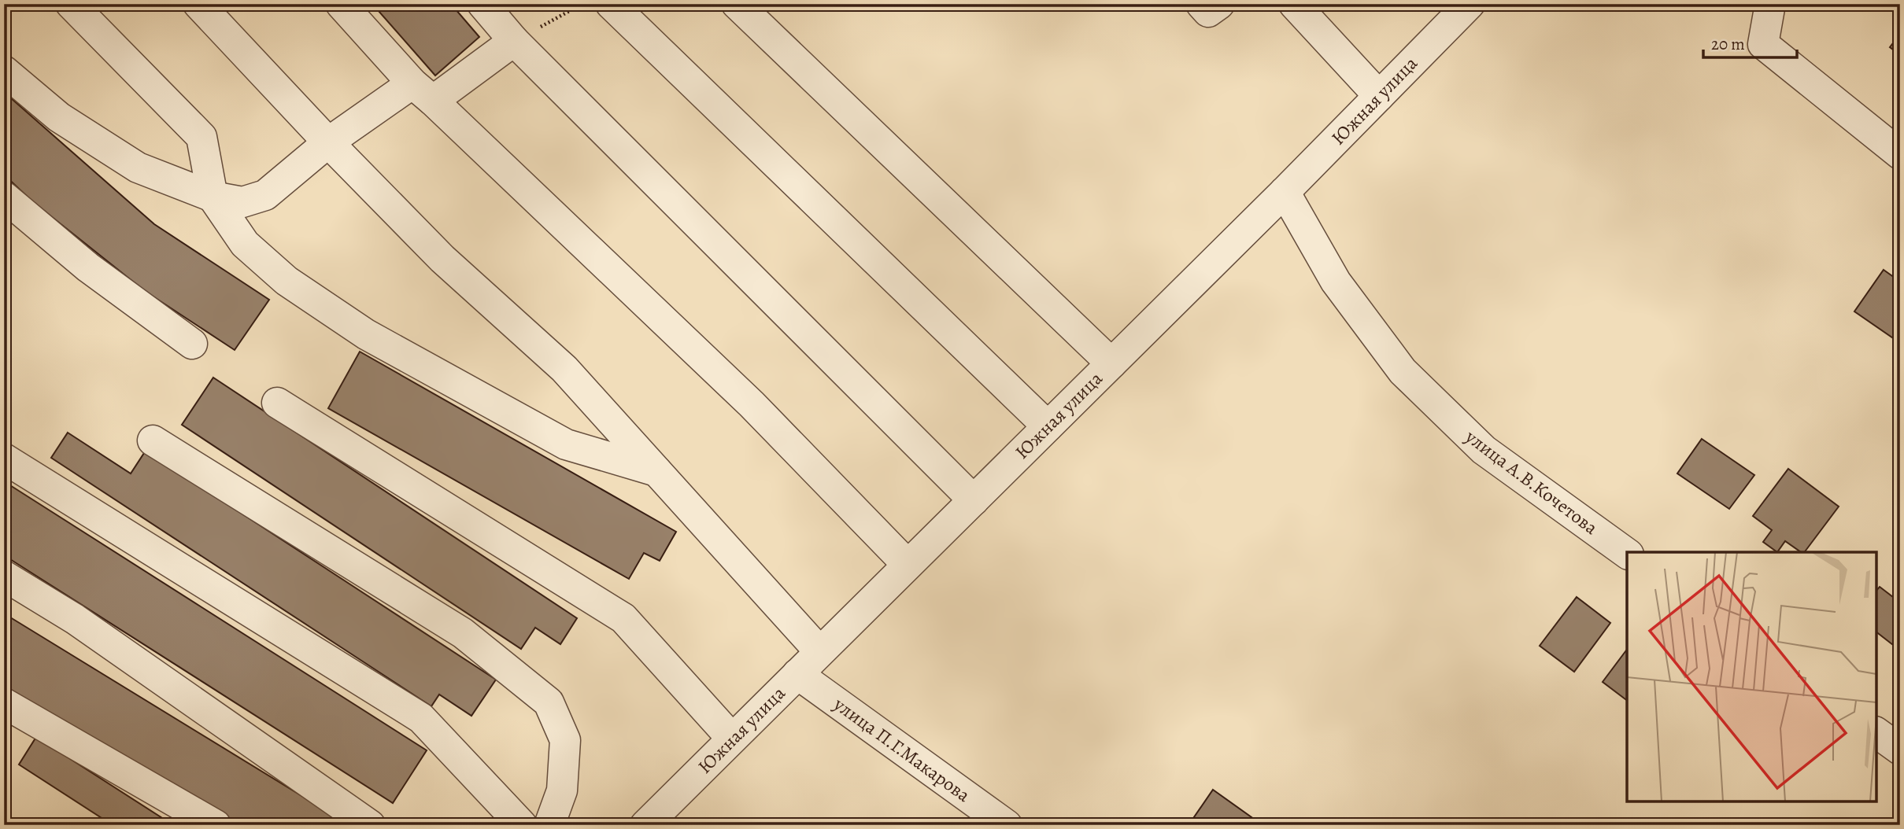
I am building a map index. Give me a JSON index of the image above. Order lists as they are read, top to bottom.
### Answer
{
  "streets": {
    "street": ["Южная улица", "улица А.В.Кочетова", "улица П.Г.Макарова"]
  },
  "crossings": [
    ["Южная улица", "улица А.В.Кочетова"],
    ["Южная улица", "улица П.Г.Макарова"]
  ],
  "scale_bar": "20 m"
}
